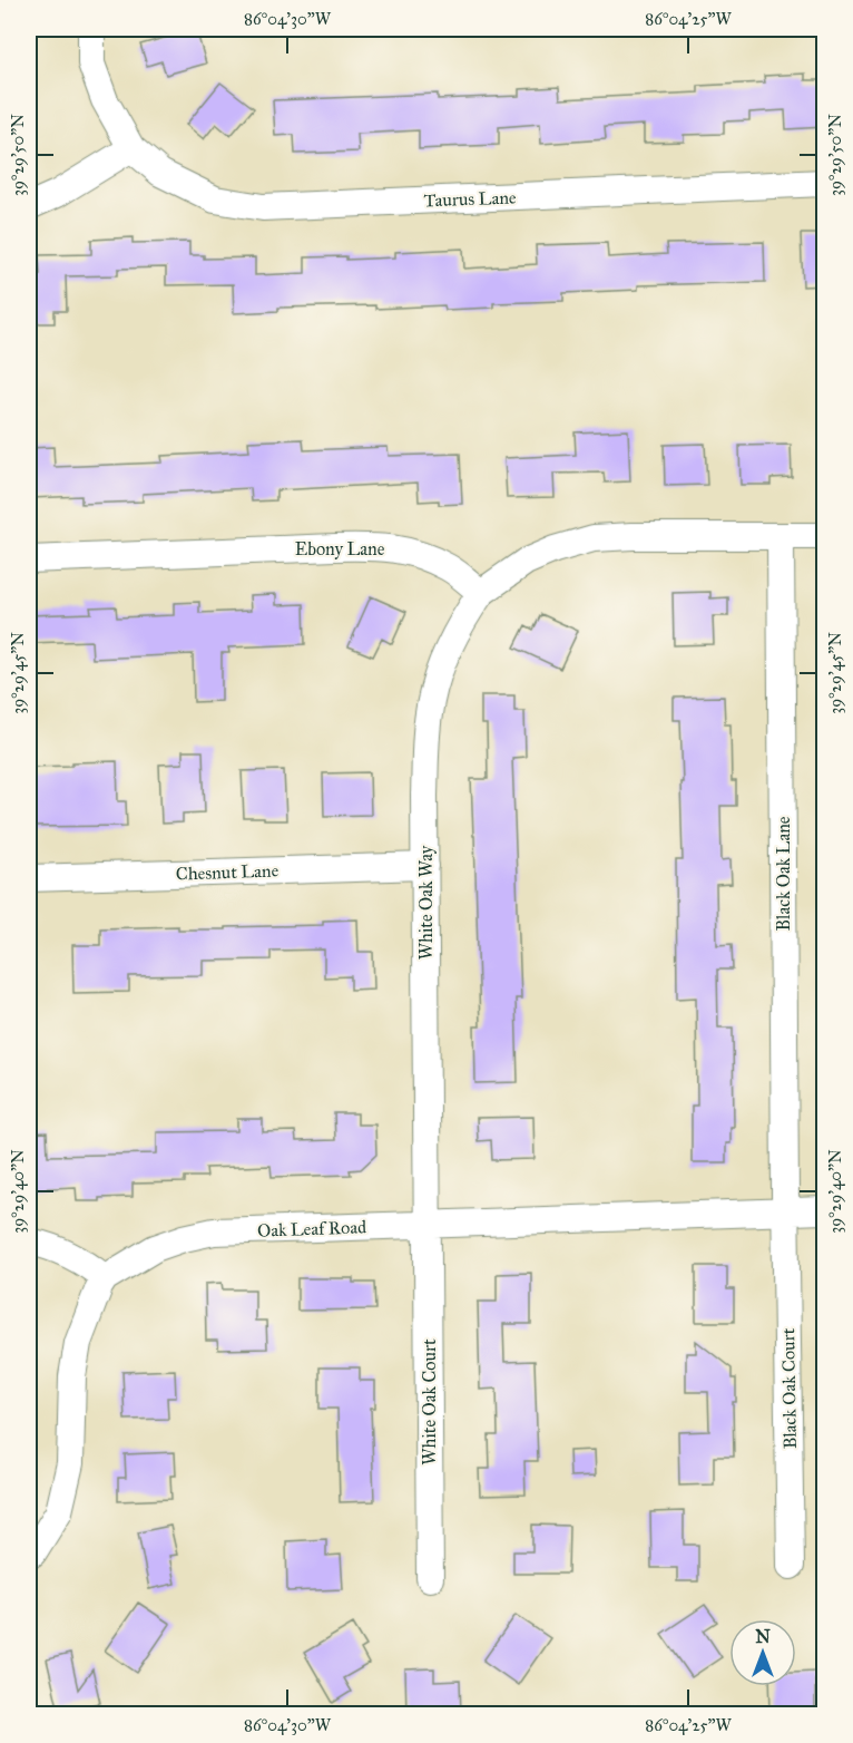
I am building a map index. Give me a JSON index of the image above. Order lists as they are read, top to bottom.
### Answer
{
  "streets": {
    "street": [
      "Taurus Lane",
      "Ebony Lane",
      "Chesnut Lane",
      "Black Oak Lane",
      "White Oak Way",
      "Oak Leaf Road",
      "Black Oak Court",
      "White Oak Court"
    ]
  },
  "crossings": [
    ["Ebony Lane", "White Oak Way"],
    ["Chesnut Lane", "White Oak Way"],
    ["Black Oak Lane", "Oak Leaf Road"],
    ["Black Oak Lane", "Black Oak Court"],
    ["White Oak Way", "Oak Leaf Road"],
    ["White Oak Way", "White Oak Court"],
    ["Oak Leaf Road", "Black Oak Court"],
    ["Oak Leaf Road", "White Oak Court"]
  ],
  "north": "top",
  "coordinates": [
    "86°04'30\"W",
    "86°04'25\"W",
    "39°29'50\"N",
    "39°29'45\"N",
    "39°29'40\"N"
  ]
}
